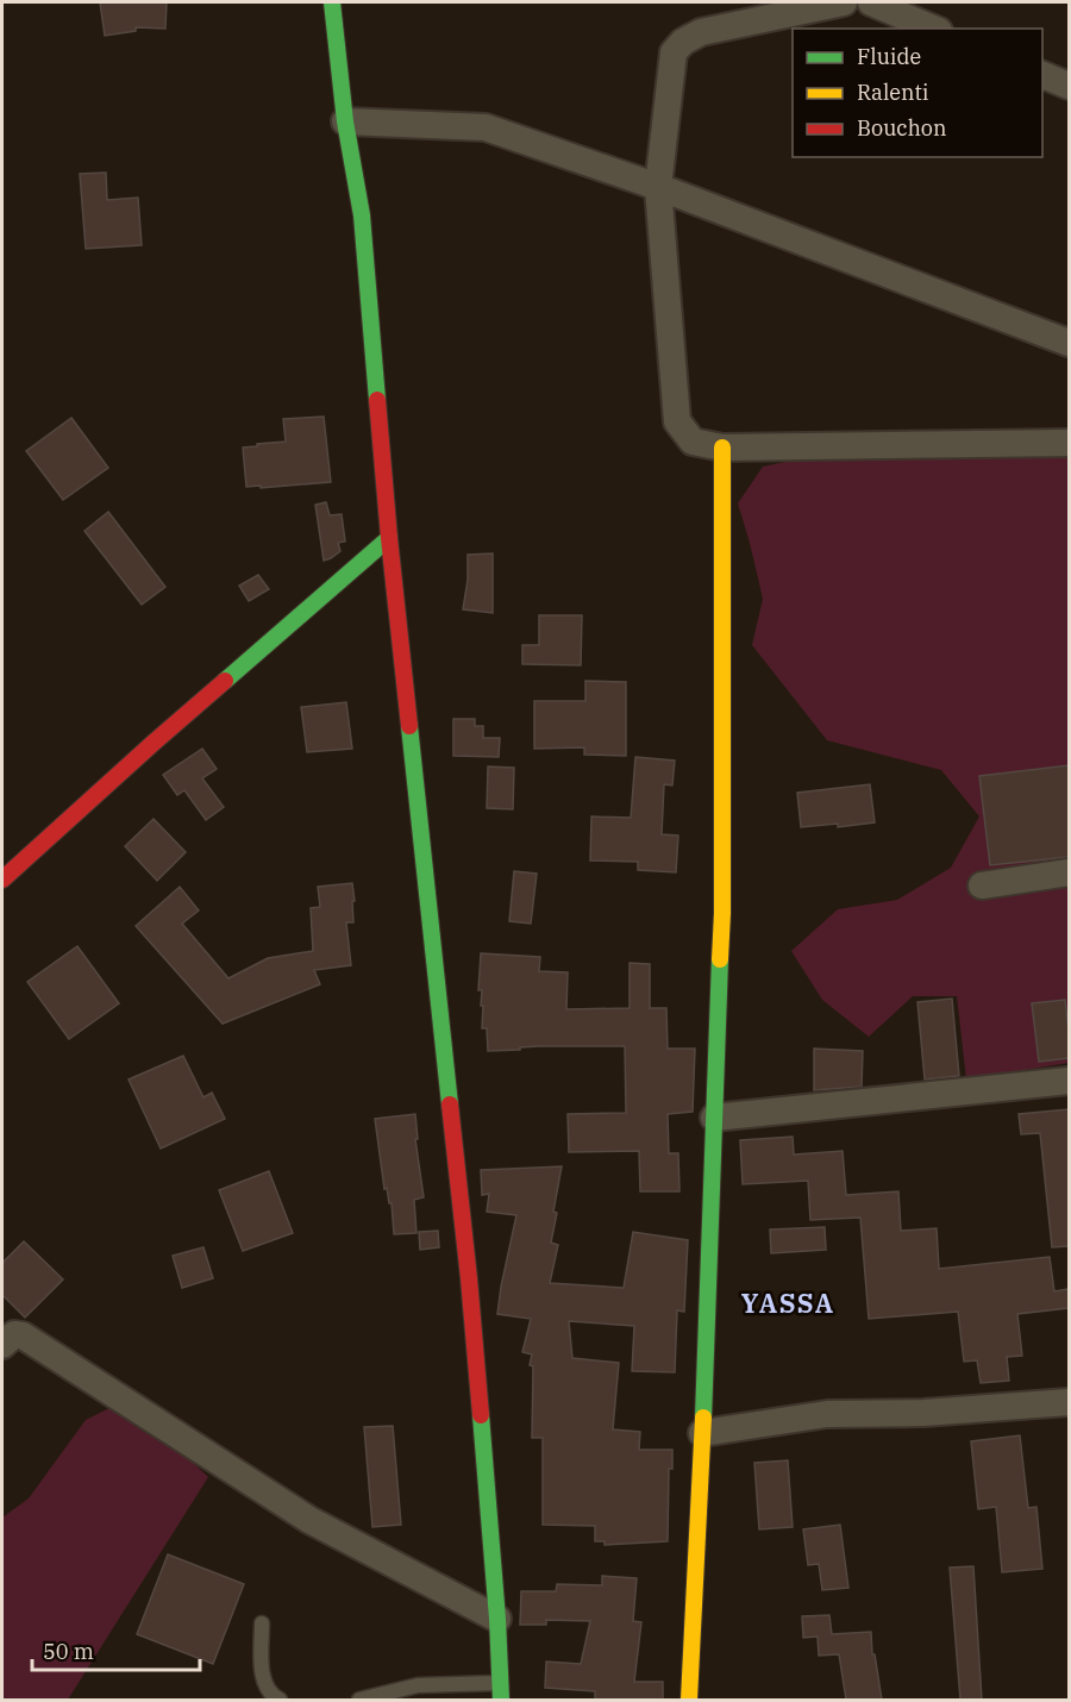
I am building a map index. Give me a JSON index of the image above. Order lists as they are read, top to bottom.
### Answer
{
  "districts": ["YASSA"],
  "legend": ["Fluide", "Ralenti", "Bouchon"],
  "scale_bar": "50 m"
}
